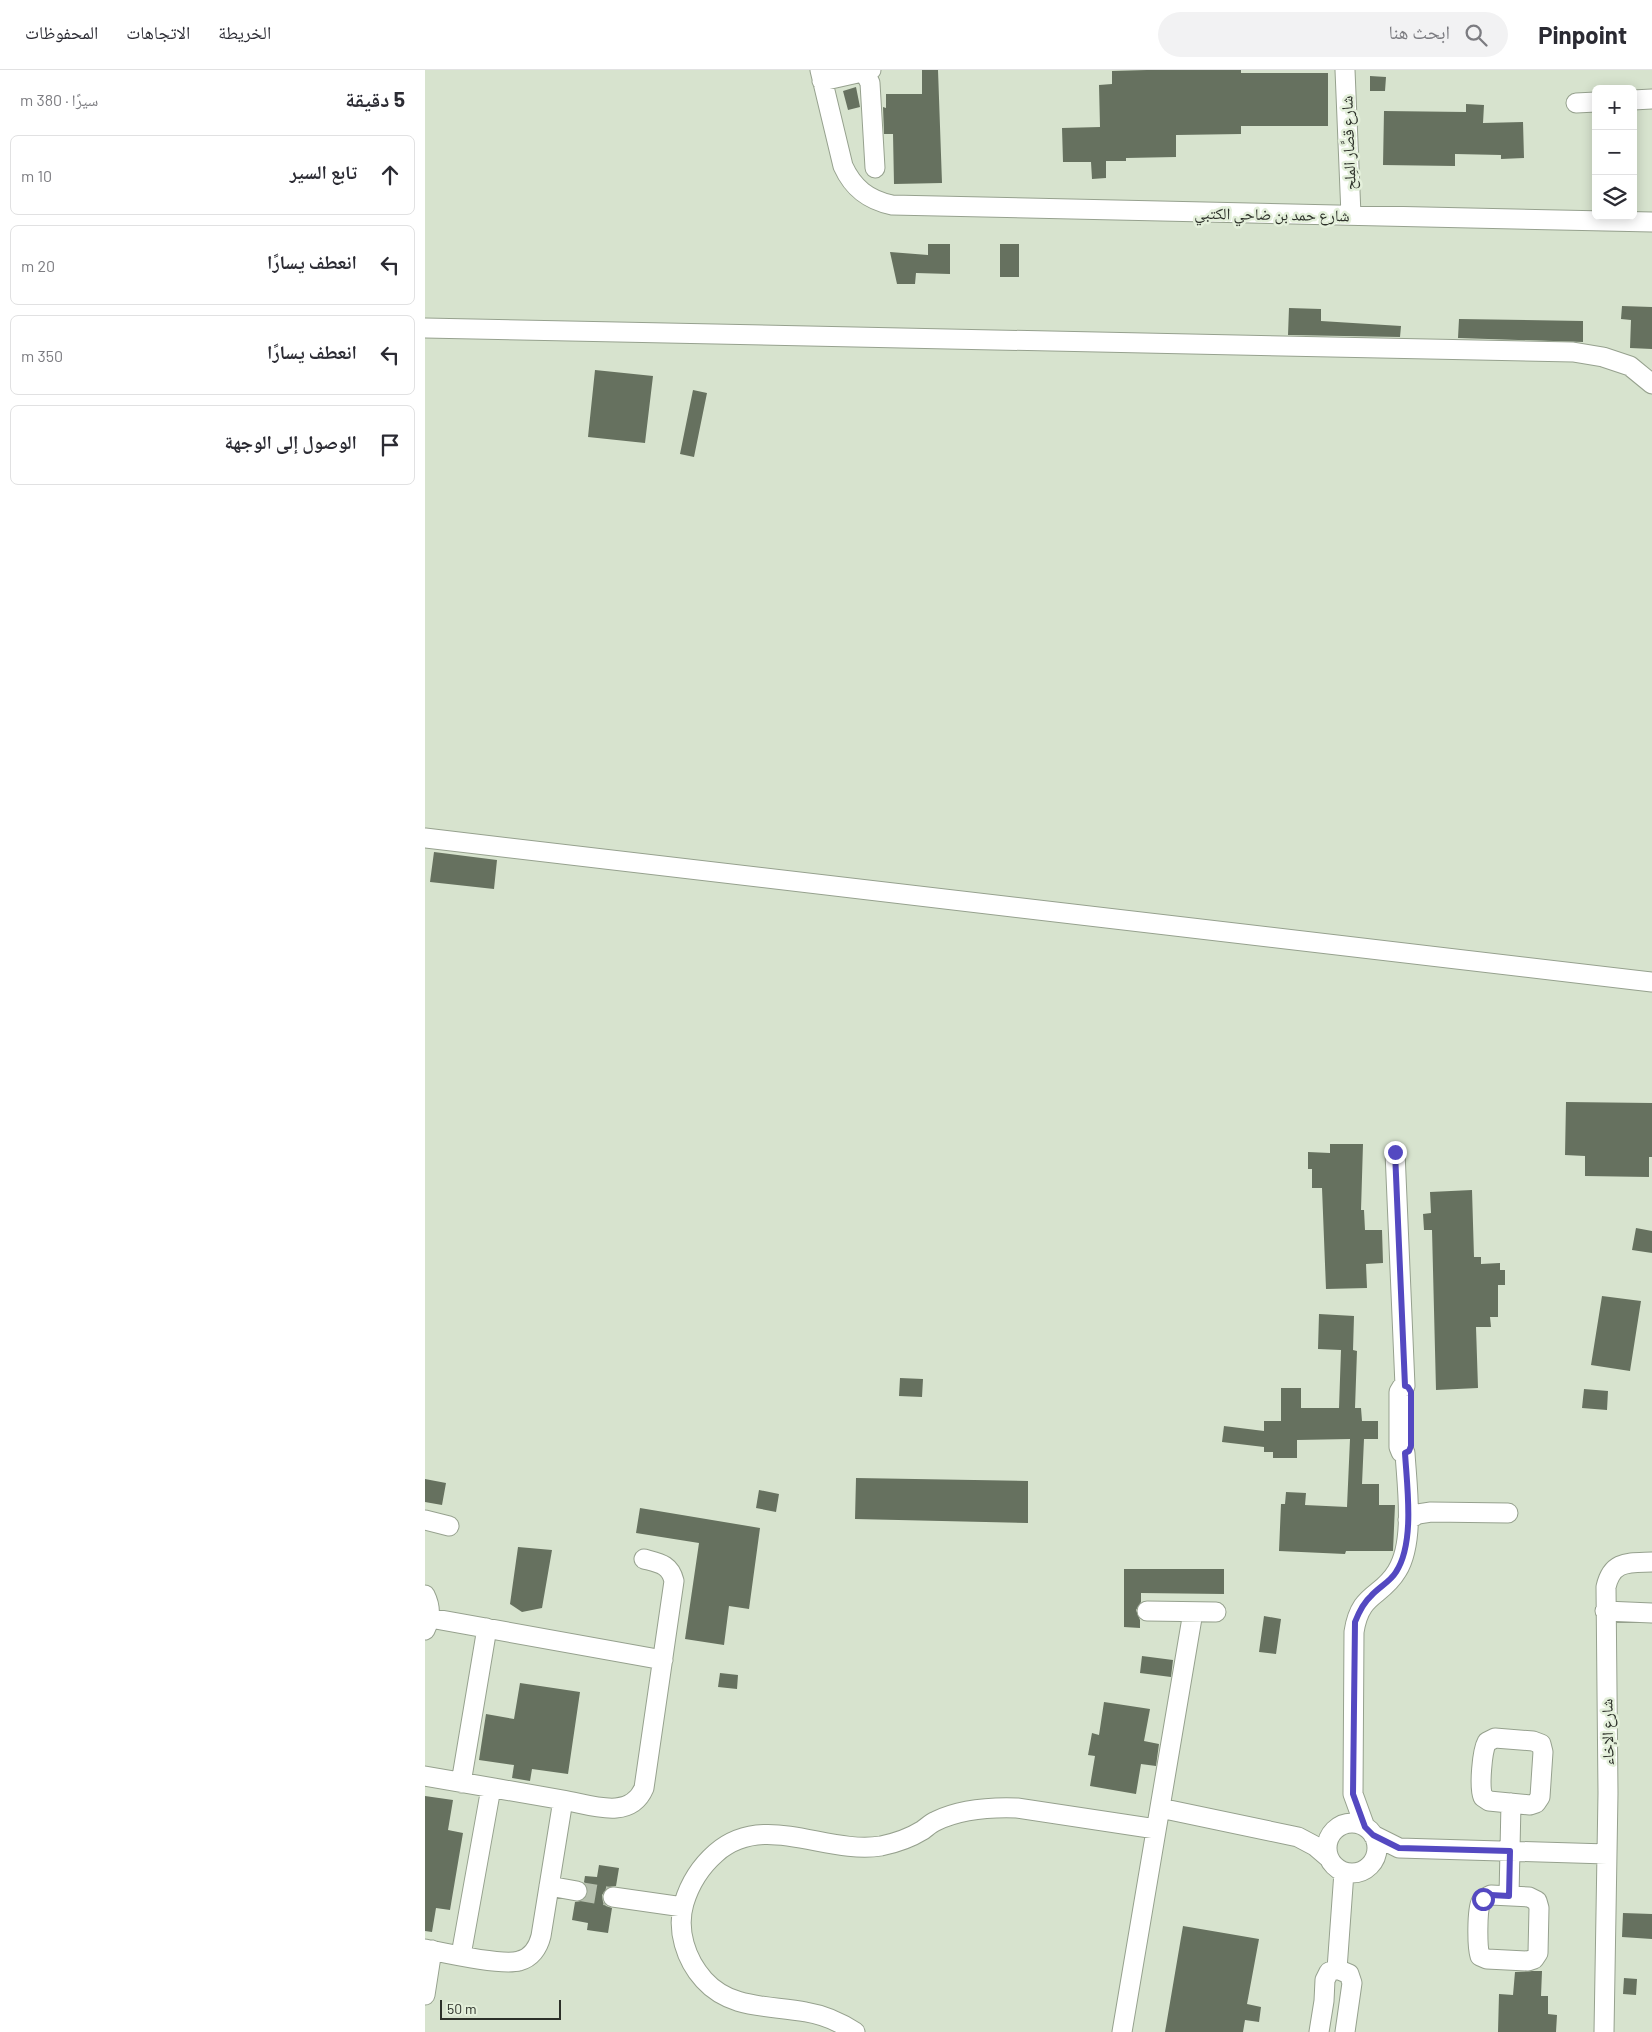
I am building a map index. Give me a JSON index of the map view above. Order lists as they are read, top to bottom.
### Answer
{
  "streets": {
    "street": ["شارع قصَّار المِلح", "شارع حمد بن ضاحي الكتبي", "شارع الإخاء"]
  },
  "crossings": [
    ["شارع قصَّار المِلح", "شارع حمد بن ضاحي الكتبي"]
  ],
  "scale_bar": "50 m",
  "page": {
    "header": "Pinpoint",
    "search": "ابحث هنا",
    "nav": ["الخريطة", "الاتجاهات", "المحفوظات"],
    "heading": ["5 دقيقة", "سيرًا · 380 m"],
    "map_buttons": ["+", "−"],
    "list": [
      ["تابع السير", "10 m"],
      ["انعطف يسارًا", "20 m"],
      ["انعطف يسارًا", "350 m"],
      "الوصول إلى الوجهة"
    ],
    "scale": "50 m"
  }
}
